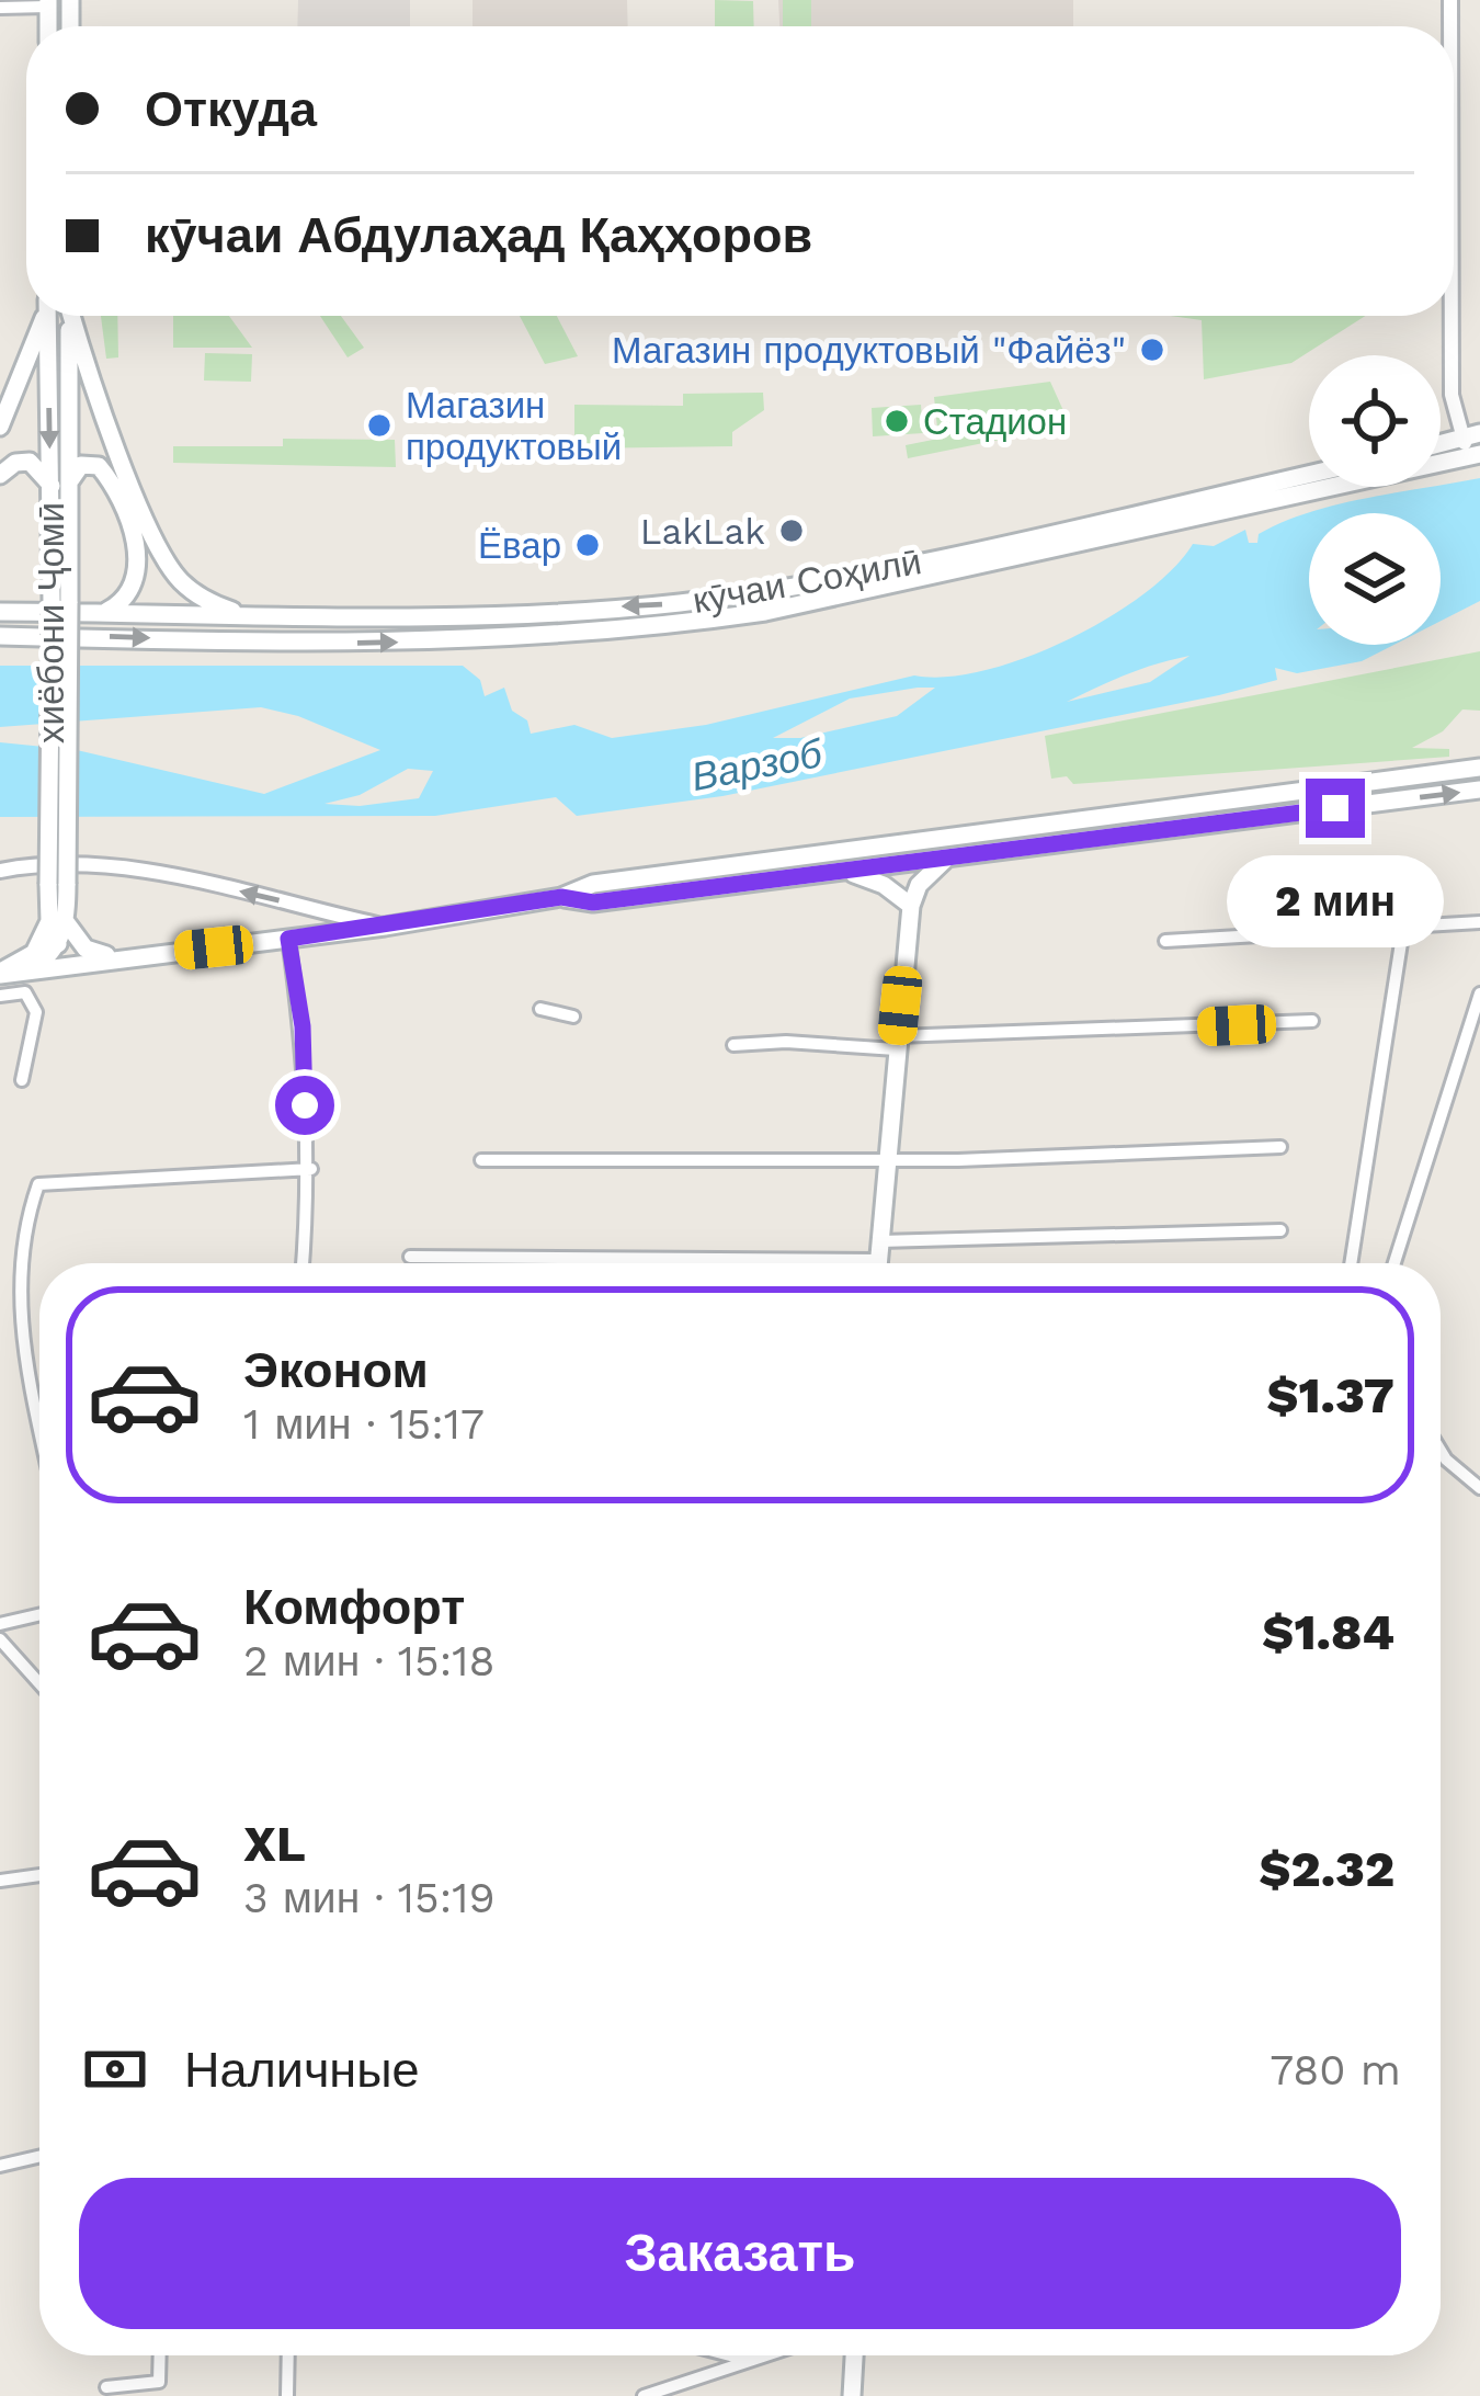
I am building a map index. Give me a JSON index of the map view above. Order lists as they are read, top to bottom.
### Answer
{
  "streets": {
    "main road": ["кӯчаи Соҳилӣ", "хиёбони Ҷомӣ"]
  },
  "water": ["Варзоб"],
  "places": [
    "Магазин продуктовый \"Файёз\"",
    "Стадион",
    "Магазин продуктовый",
    "LakLak",
    "Ёвар"
  ],
  "page": {
    "banner": ["Откуда", "кӯчаи Абдулаҳад Қаҳҳоров"],
    "bubble": "2 мин",
    "list": [
      {
        "name": "Эконом",
        "note": "1 мин · 15:17",
        "value": "$1.37"
      },
      {
        "name": "Комфорт",
        "note": "2 мин · 15:18",
        "value": "$1.84"
      },
      {
        "name": "XL",
        "note": "3 мин · 15:19",
        "value": "$2.32"
      }
    ],
    "pay": ["Наличные", "780 m"],
    "buttons": "Заказать"
  }
}
